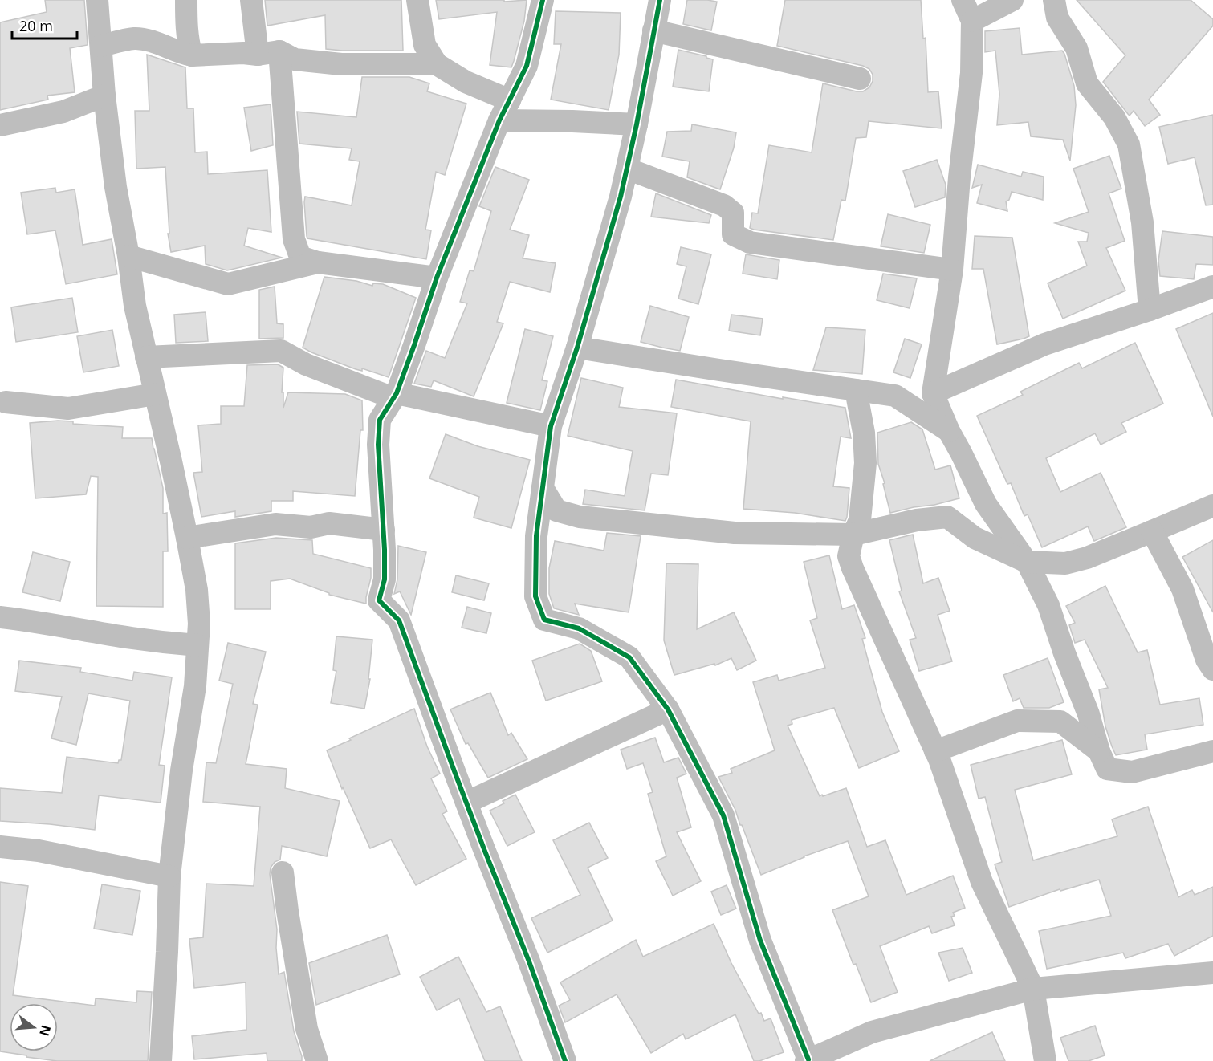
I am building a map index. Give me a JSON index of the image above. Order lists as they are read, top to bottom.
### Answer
{
  "scale_bar": "20 m",
  "north": "right"
}
